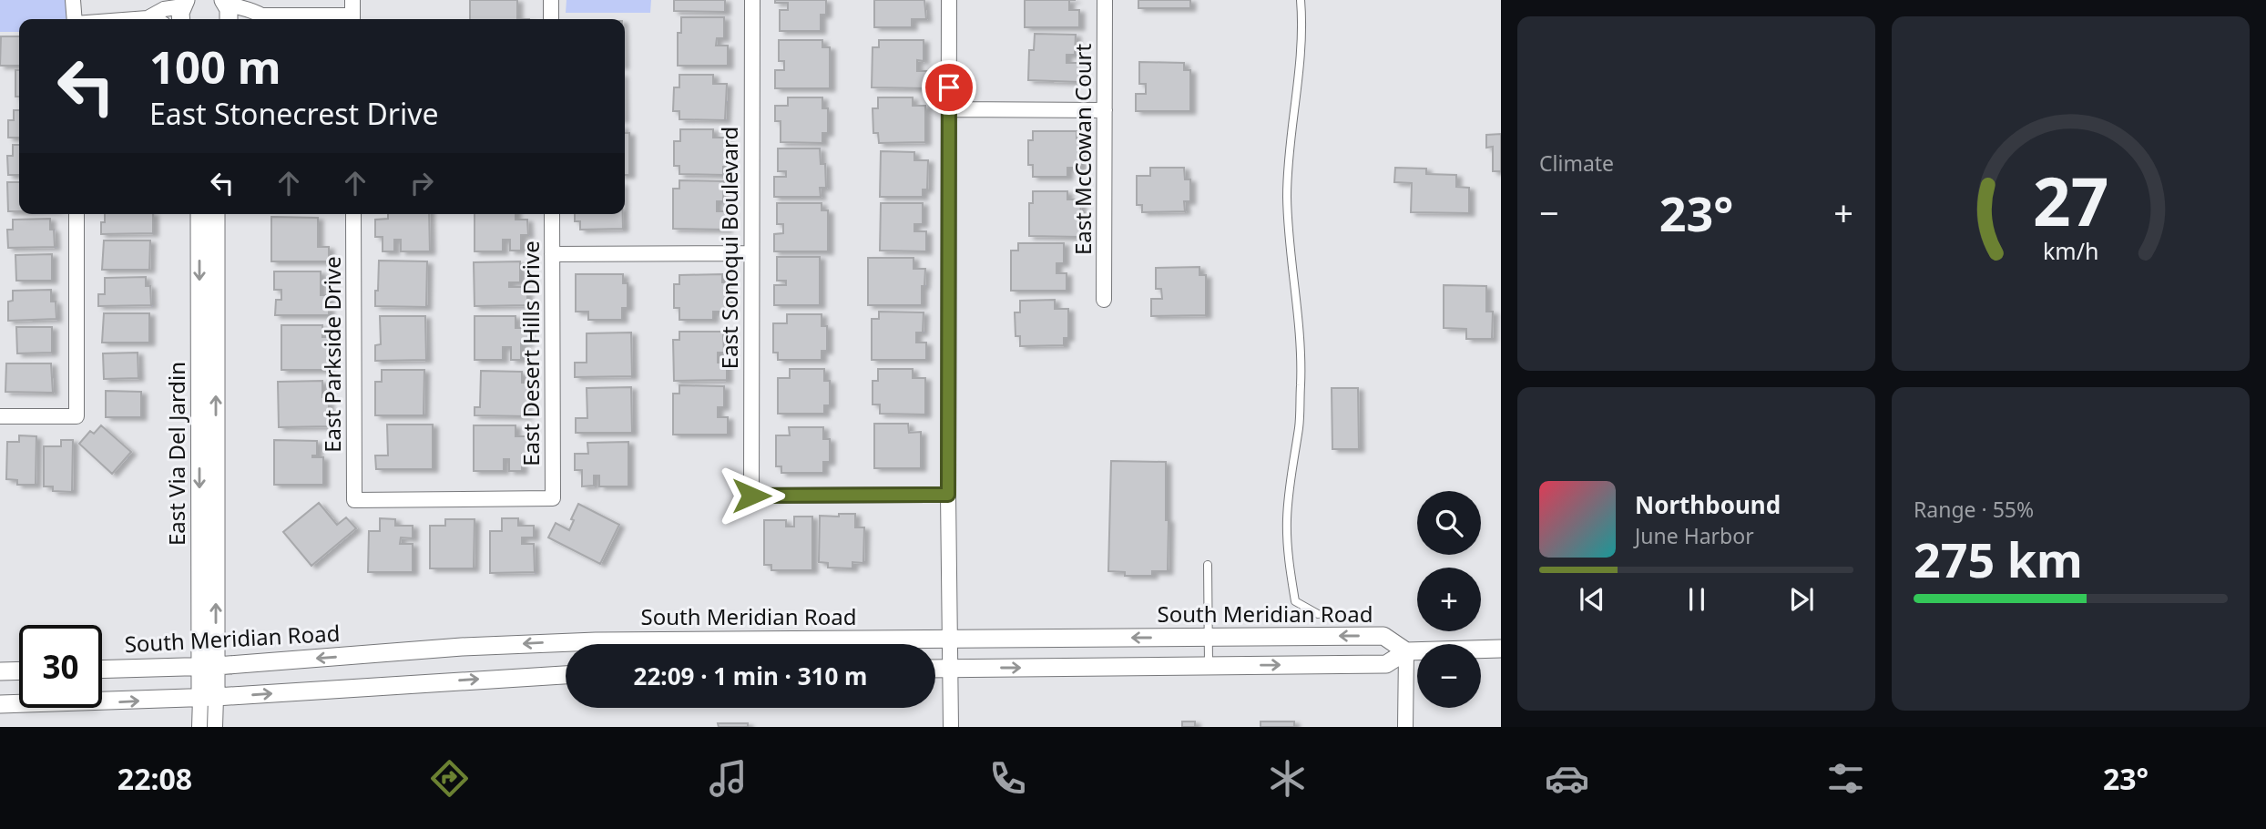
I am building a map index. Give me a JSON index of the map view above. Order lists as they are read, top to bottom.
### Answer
{
  "streets": {
    "street": [
      "East McCowan Court",
      "East Sonoqui Boulevard",
      "East Desert Hills Drive",
      "East Parkside Drive",
      "East Via Del Jardin",
      "South Meridian Road"
    ]
  },
  "crossings": [
    ["East Desert Hills Drive", "East Parkside Drive"],
    ["East Via Del Jardin", "South Meridian Road"]
  ],
  "page": {
    "tile": [
      "Climate",
      ["Range · 55%", "275 km"]
    ],
    "turn": ["100 m", "East Stonecrest Drive"],
    "heat": ["−", "23°", "+"],
    "song": ["Northbound", "June Harbor"],
    "map_buttons": ["+", "−"],
    "limit": "30",
    "trip": "22:09 · 1 min · 310 m",
    "tabs": ["22:08", "23°"],
    "gauge": ["27", "km/h"]
  }
}
